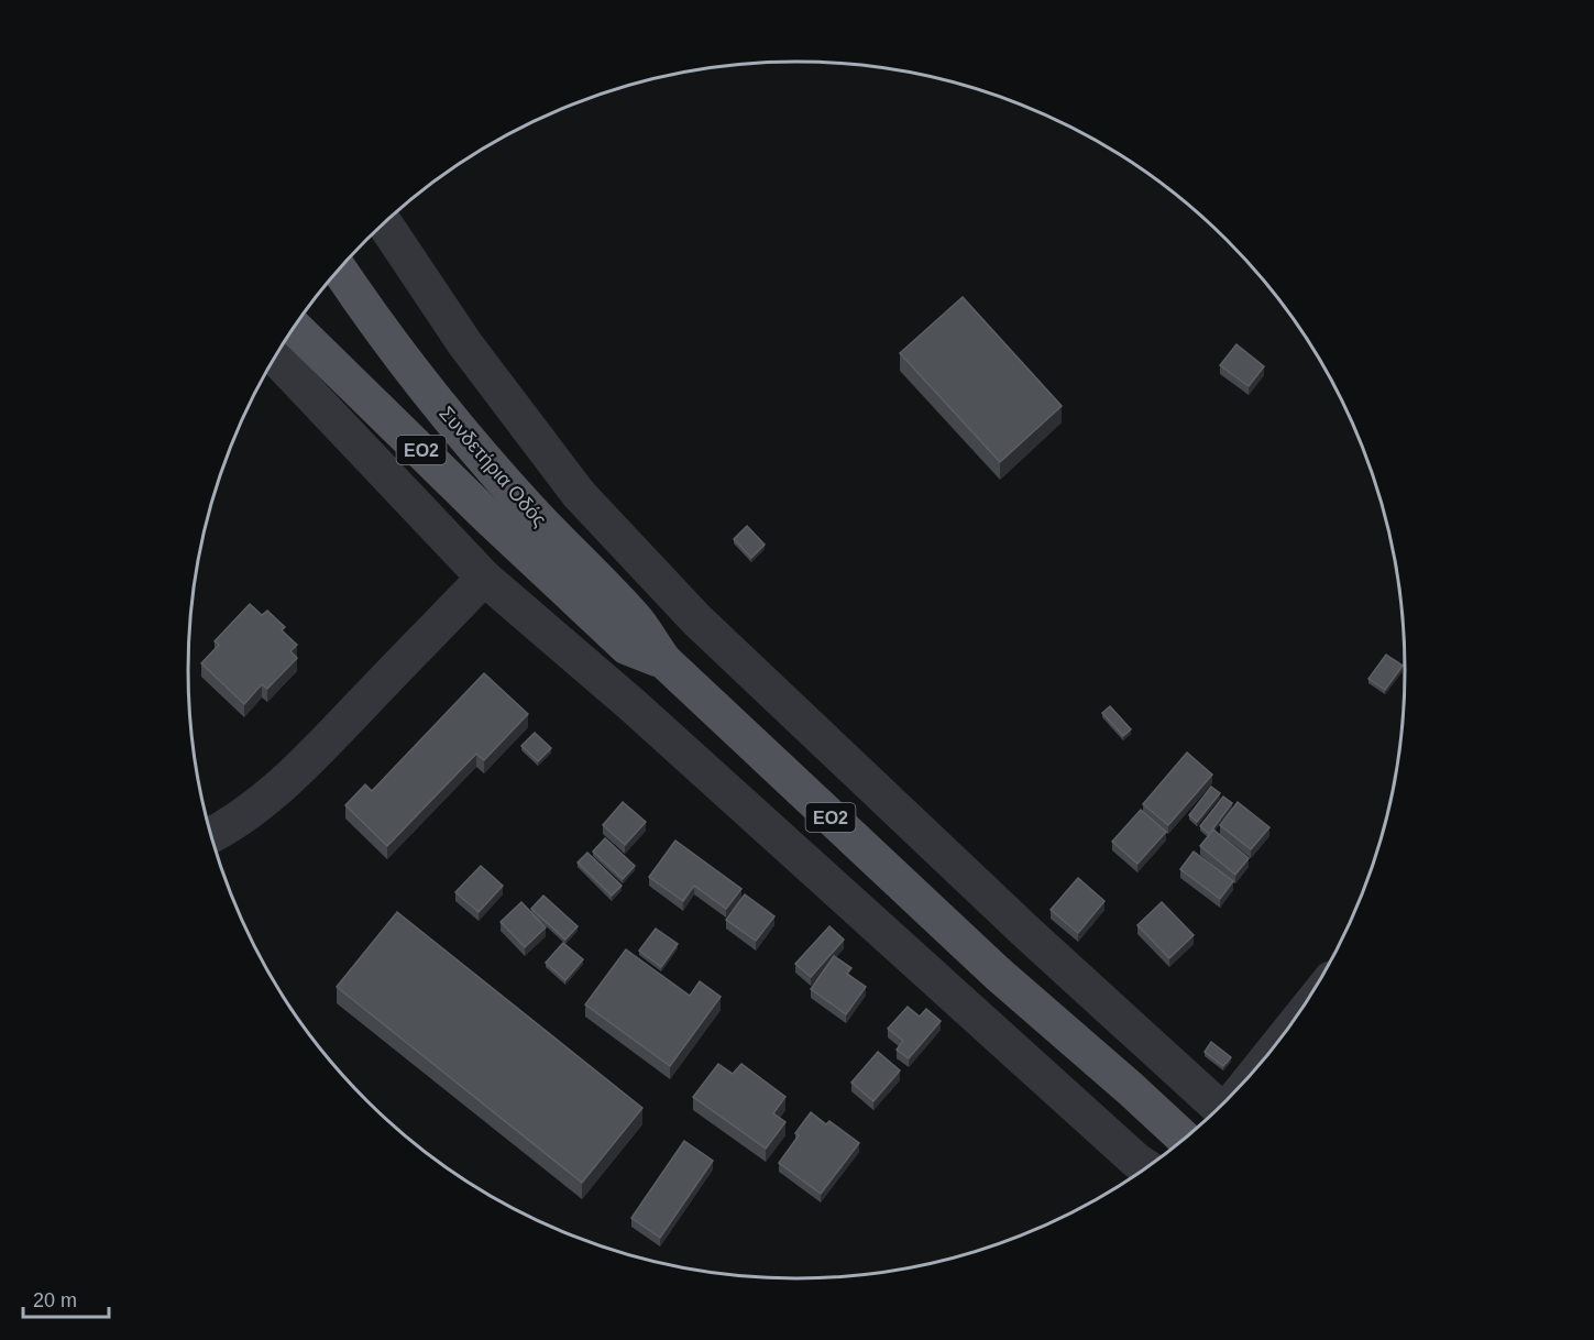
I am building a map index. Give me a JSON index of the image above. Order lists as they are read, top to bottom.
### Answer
{
  "streets": {
    "main road": ["ΕΟ2", "Συνδετήρια Οδός"]
  },
  "crossings": [
    ["ΕΟ2", "Συνδετήρια Οδός"]
  ],
  "scale_bar": "20 m"
}
